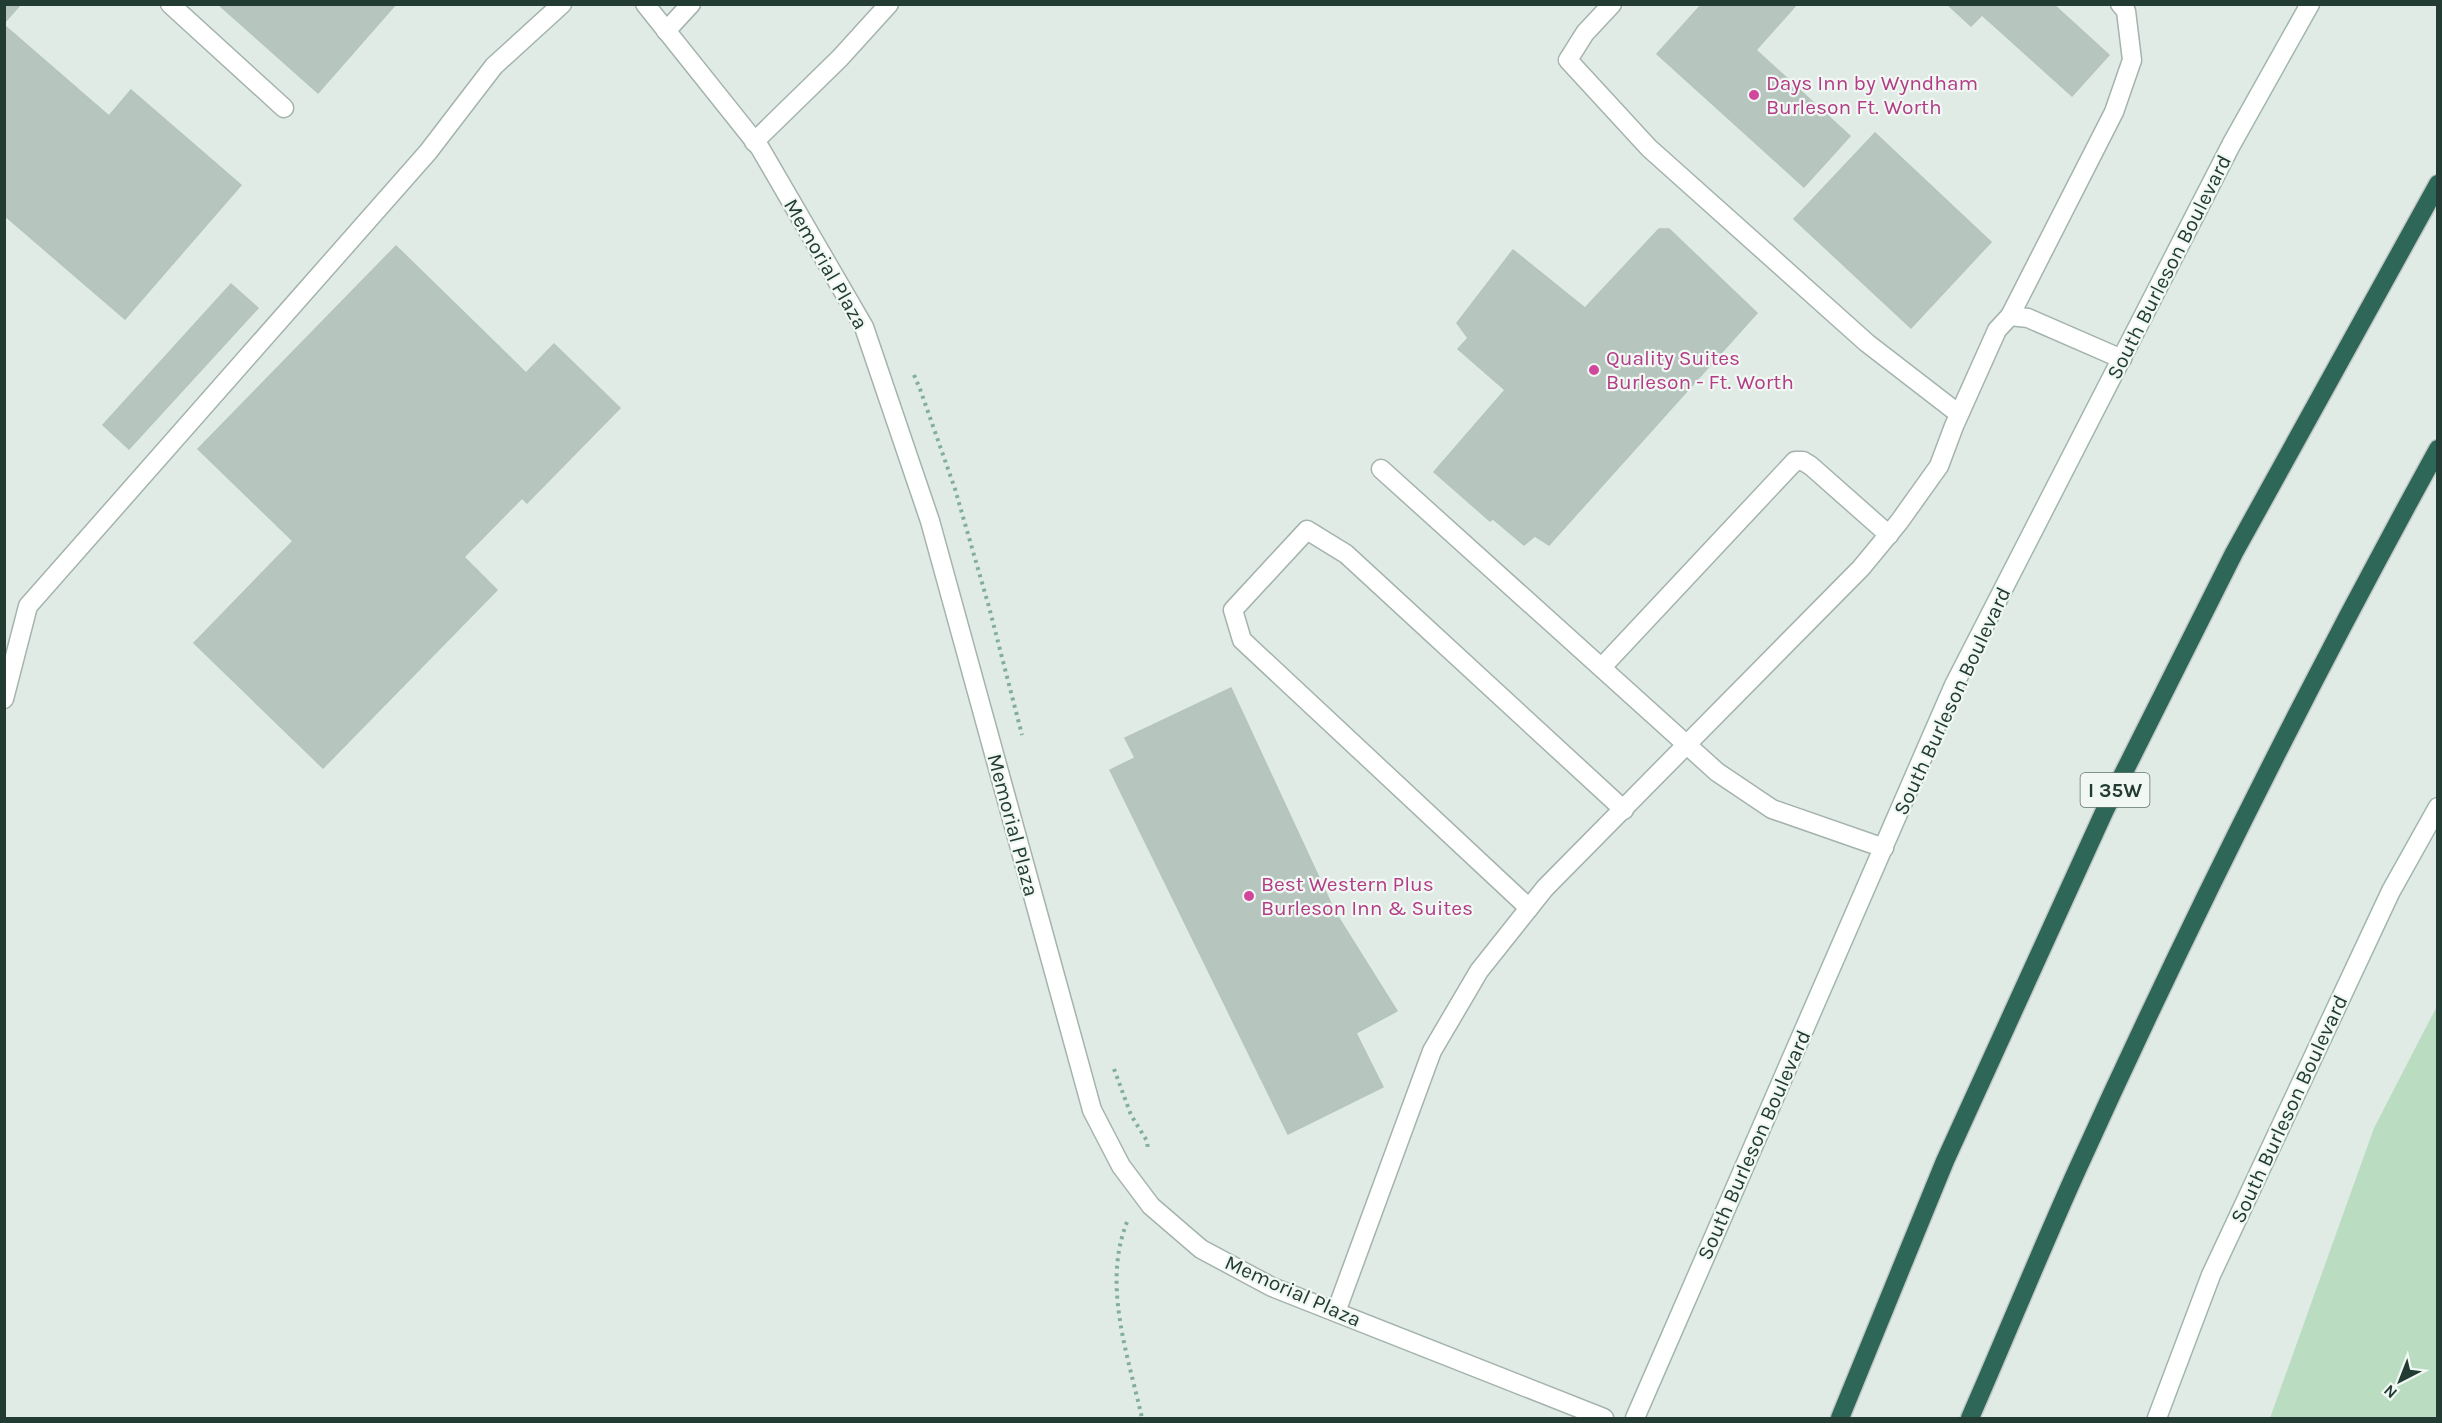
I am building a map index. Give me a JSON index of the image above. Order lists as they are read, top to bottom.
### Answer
{
  "streets": {
    "highway": ["I 35W"],
    "main road": ["Memorial Plaza", "South Burleson Boulevard"]
  },
  "places": ["Days Inn by Wyndham Burleson Ft. Worth", "Quality Suites Burleson - Ft. Worth", "Best Western Plus Burleson Inn & Suites"],
  "north": "bottom left"
}
